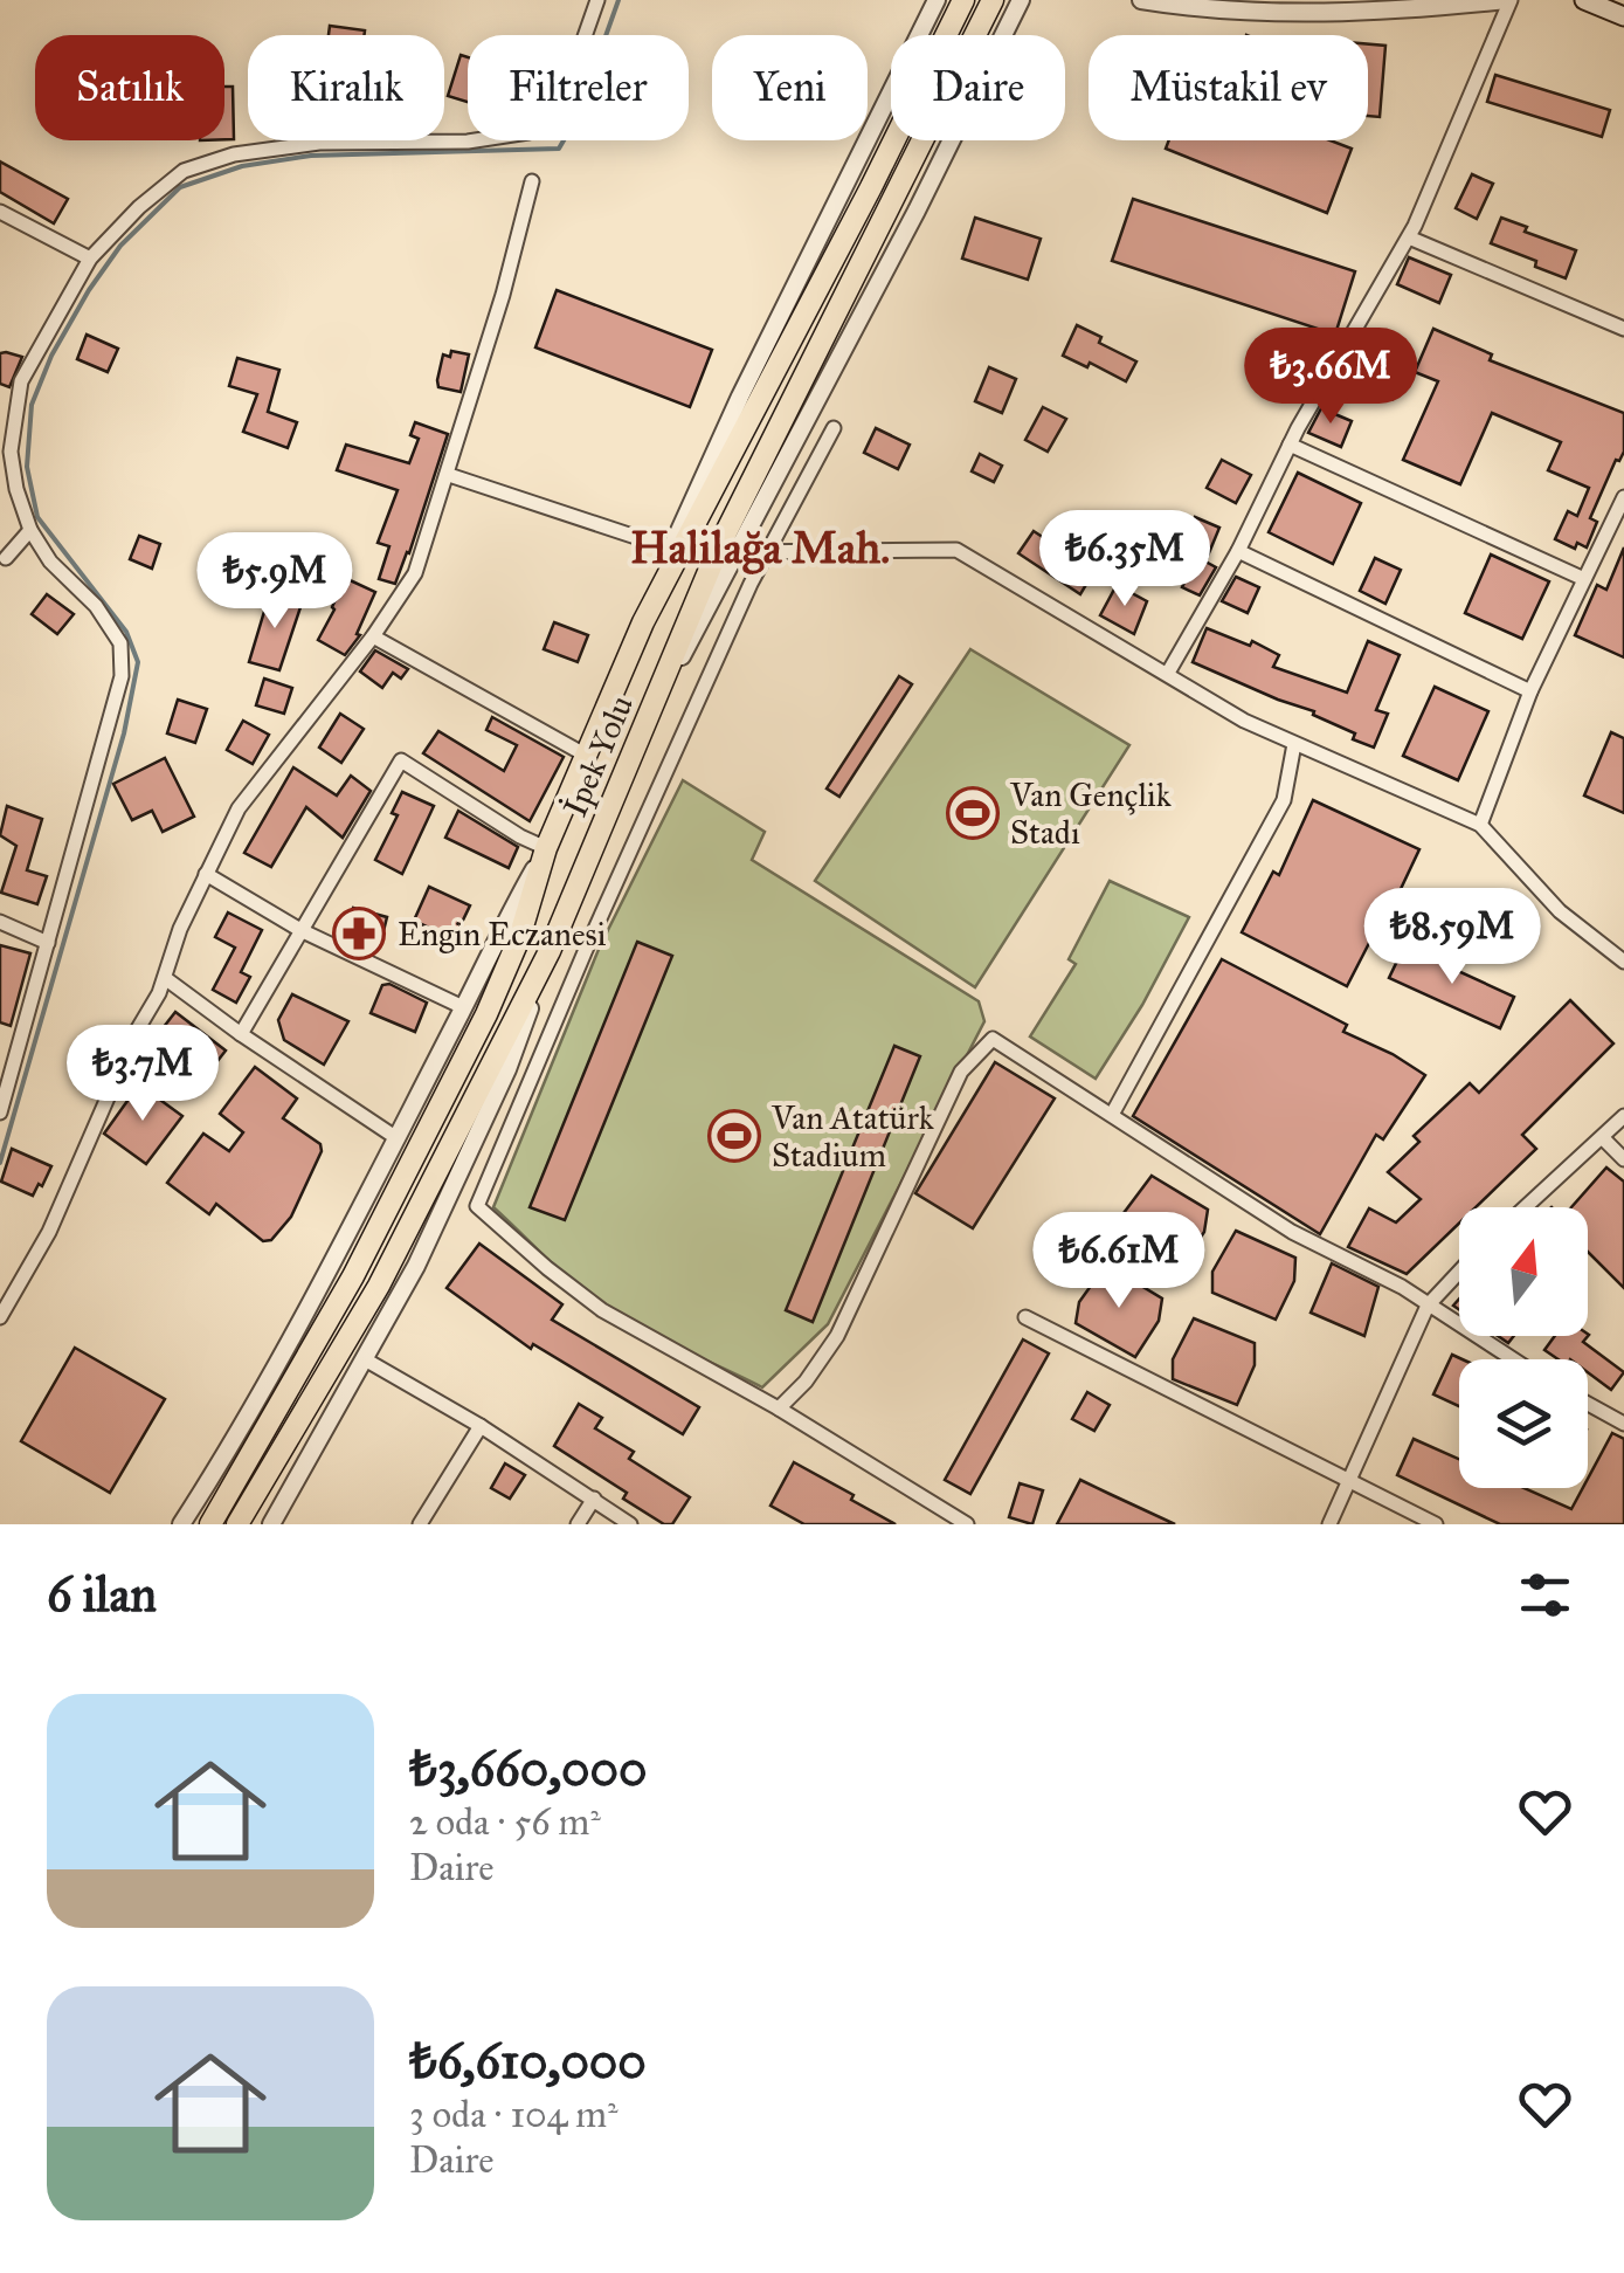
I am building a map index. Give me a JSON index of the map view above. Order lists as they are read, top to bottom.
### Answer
{
  "streets": {
    "highway": ["İpek Yolu"]
  },
  "districts": ["Halilağa Mah."],
  "places": {
    "sports": ["Van Gençlik Stadı", "Van Atatürk Stadium"],
    "pharmacy": ["Engin Eczanesi"]
  },
  "north": "top",
  "page": {
    "chip": [
      "Satılık",
      "Kiralık",
      "Filtreler",
      "Yeni",
      "Daire",
      "Müstakil ev"
    ],
    "price": [
      "₺3.66M",
      "₺6.35M",
      "₺5.9M",
      "₺8.59M",
      "₺3.7M",
      "₺6.61M"
    ],
    "heading": "6 ilan",
    "list": [
      {
        "name": "₺3,660,000",
        "note": "2 oda · 56 m² · Daire"
      },
      {
        "name": "₺6,610,000",
        "note": "3 oda · 104 m² · Daire"
      }
    ]
  }
}
